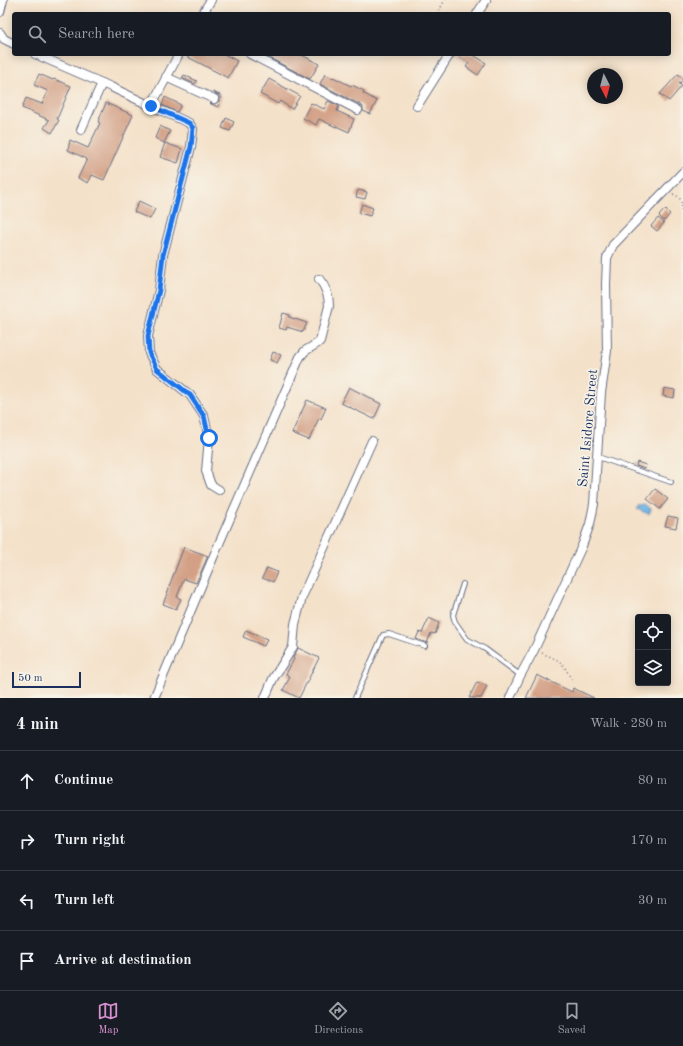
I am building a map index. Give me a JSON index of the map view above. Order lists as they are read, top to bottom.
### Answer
{
  "streets": {
    "street": ["Saint Isidore Street"]
  },
  "scale_bar": "50 m",
  "north": "bottom",
  "page": {
    "search": "Search here",
    "scale": "50 m",
    "heading": ["4 min", "Walk · 280 m"],
    "list": [
      ["Continue", "80 m"],
      ["Turn right", "170 m"],
      ["Turn left", "30 m"],
      "Arrive at destination"
    ],
    "nav": ["Map", "Directions", "Saved"]
  }
}
